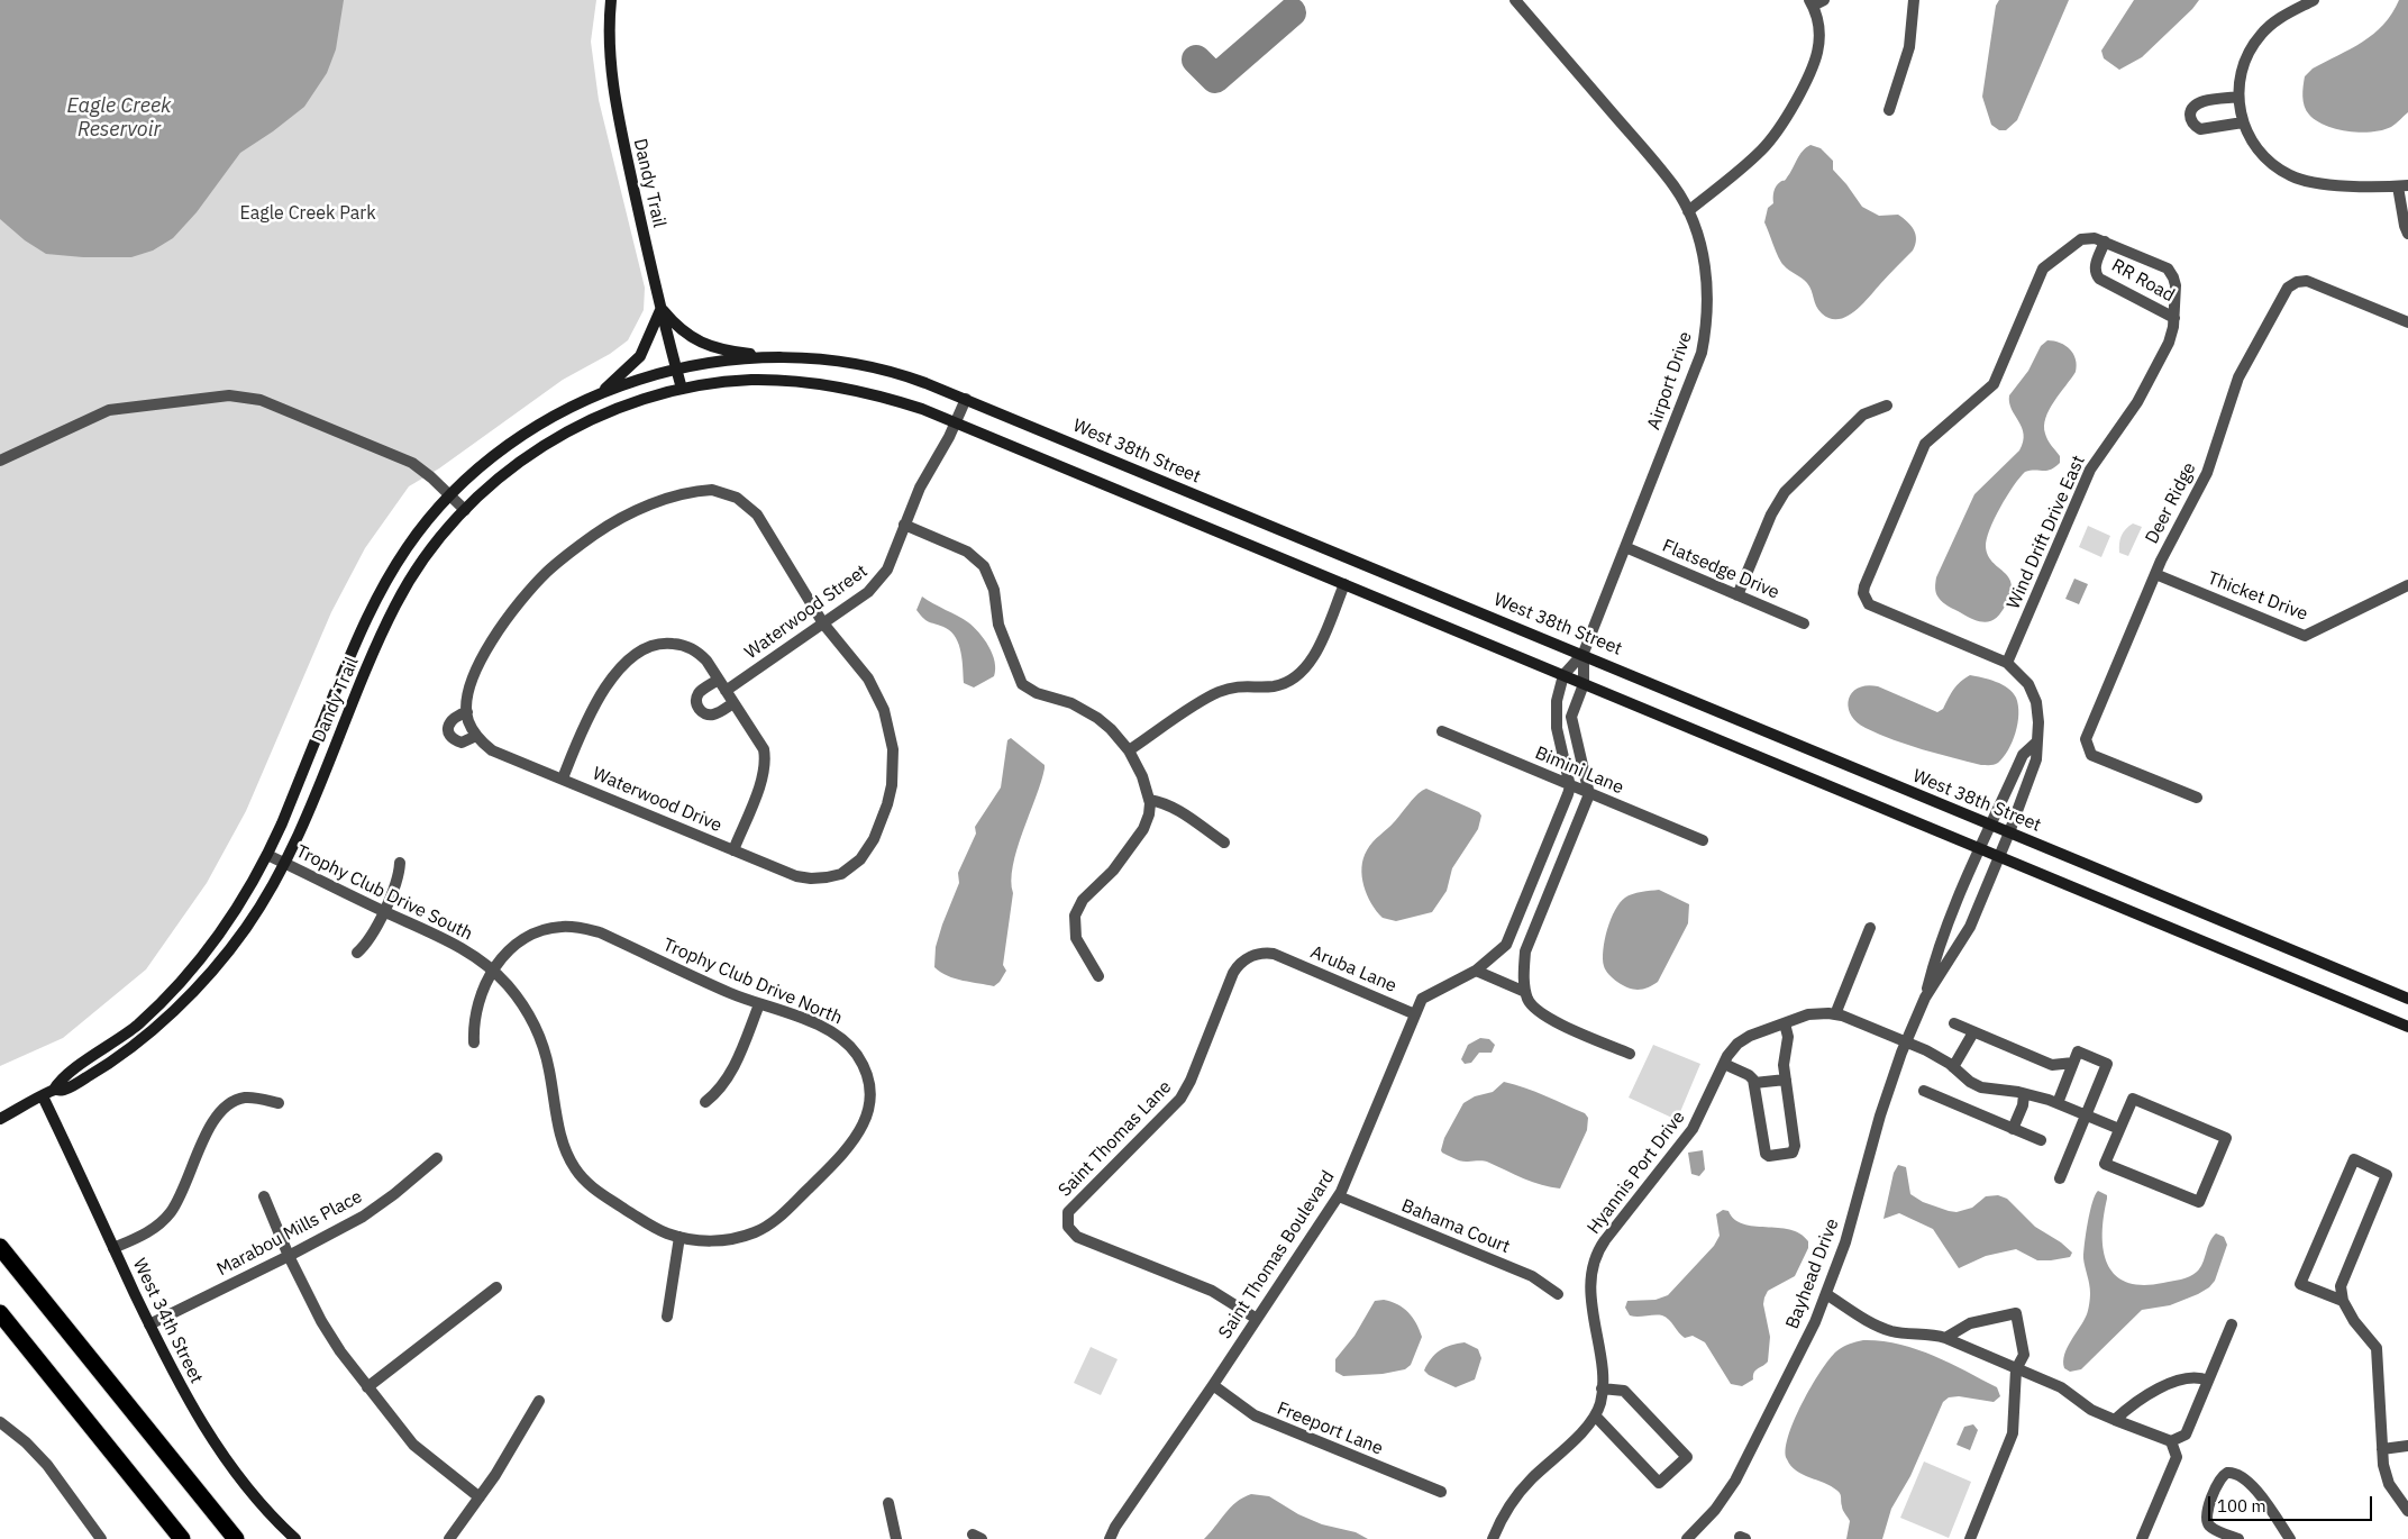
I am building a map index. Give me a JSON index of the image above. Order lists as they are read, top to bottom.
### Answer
{
  "streets": {
    "main road": ["Dandy Trail", "West 38th Street", "West 34th Street"],
    "street": [
      "RR Road",
      "Airport Drive",
      "Deer Ridge",
      "Wind Drift Drive East",
      "Flatsedge Drive",
      "Thicket Drive",
      "Waterwood Street",
      "Bimini Lane",
      "Waterwood Drive",
      "Trophy Club Drive South",
      "Aruba Lane",
      "Trophy Club Drive North",
      "Saint Thomas Lane",
      "Hyannis Port Drive",
      "Bahama Court",
      "Marabou Mills Place",
      "Saint Thomas Boulevard",
      "Bayhead Drive",
      "Freeport Lane"
    ]
  },
  "crossings": [
    ["Dandy Trail", "West 38th Street"],
    ["Dandy Trail", "Trophy Club Drive South"],
    ["Dandy Trail", "West 34th Street"],
    ["RR Road", "Wind Drift Drive East"],
    ["Airport Drive", "West 38th Street"],
    ["Airport Drive", "Flatsedge Drive"],
    ["West 38th Street", "Waterwood Street"],
    ["West 38th Street", "Bayhead Drive"],
    ["Deer Ridge", "Thicket Drive"],
    ["Wind Drift Drive East", "Bayhead Drive"],
    ["Waterwood Street", "Waterwood Drive"],
    ["Bimini Lane", "Saint Thomas Boulevard"],
    ["Trophy Club Drive South", "Trophy Club Drive North"],
    ["Aruba Lane", "Saint Thomas Lane"],
    ["Aruba Lane", "Saint Thomas Boulevard"],
    ["Saint Thomas Lane", "Saint Thomas Boulevard"],
    ["Hyannis Port Drive", "Bayhead Drive"],
    ["Bahama Court", "Saint Thomas Boulevard"],
    ["Marabou Mills Place", "West 34th Street"],
    ["Saint Thomas Boulevard", "Freeport Lane"]
  ],
  "water": ["Eagle Creek Reservoir"],
  "parks": ["Eagle Creek Park"],
  "scale_bar": "100 m"
}
